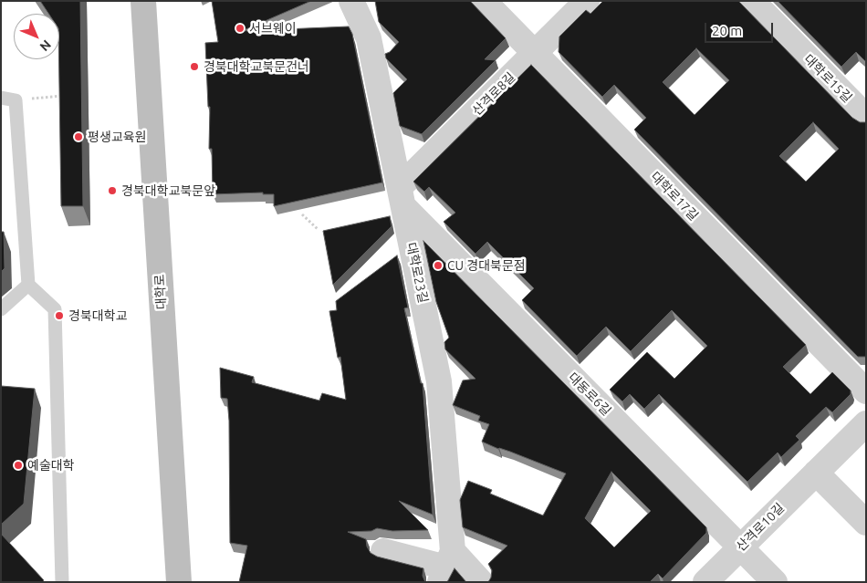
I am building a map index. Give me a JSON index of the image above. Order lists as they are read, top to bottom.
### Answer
{
  "streets": {
    "main road": ["대학로"],
    "street": [
      "대학로15길",
      "산격로8길",
      "대학로17길",
      "대학로23길",
      "대동로6길",
      "산격로10길"
    ]
  },
  "crossings": [
    ["산격로8길", "대학로17길"],
    ["산격로8길", "대학로23길"],
    ["산격로8길", "대동로6길"],
    ["대학로23길", "대동로6길"],
    ["대동로6길", "산격로10길"]
  ],
  "places": [
    "서브웨이",
    "경북대학교북문건너",
    "평생교육원",
    "경북대학교북문앞",
    "CU 경대북문점",
    "경북대학교",
    "예술대학"
  ],
  "scale_bar": "20 m",
  "north": "bottom right"
}
